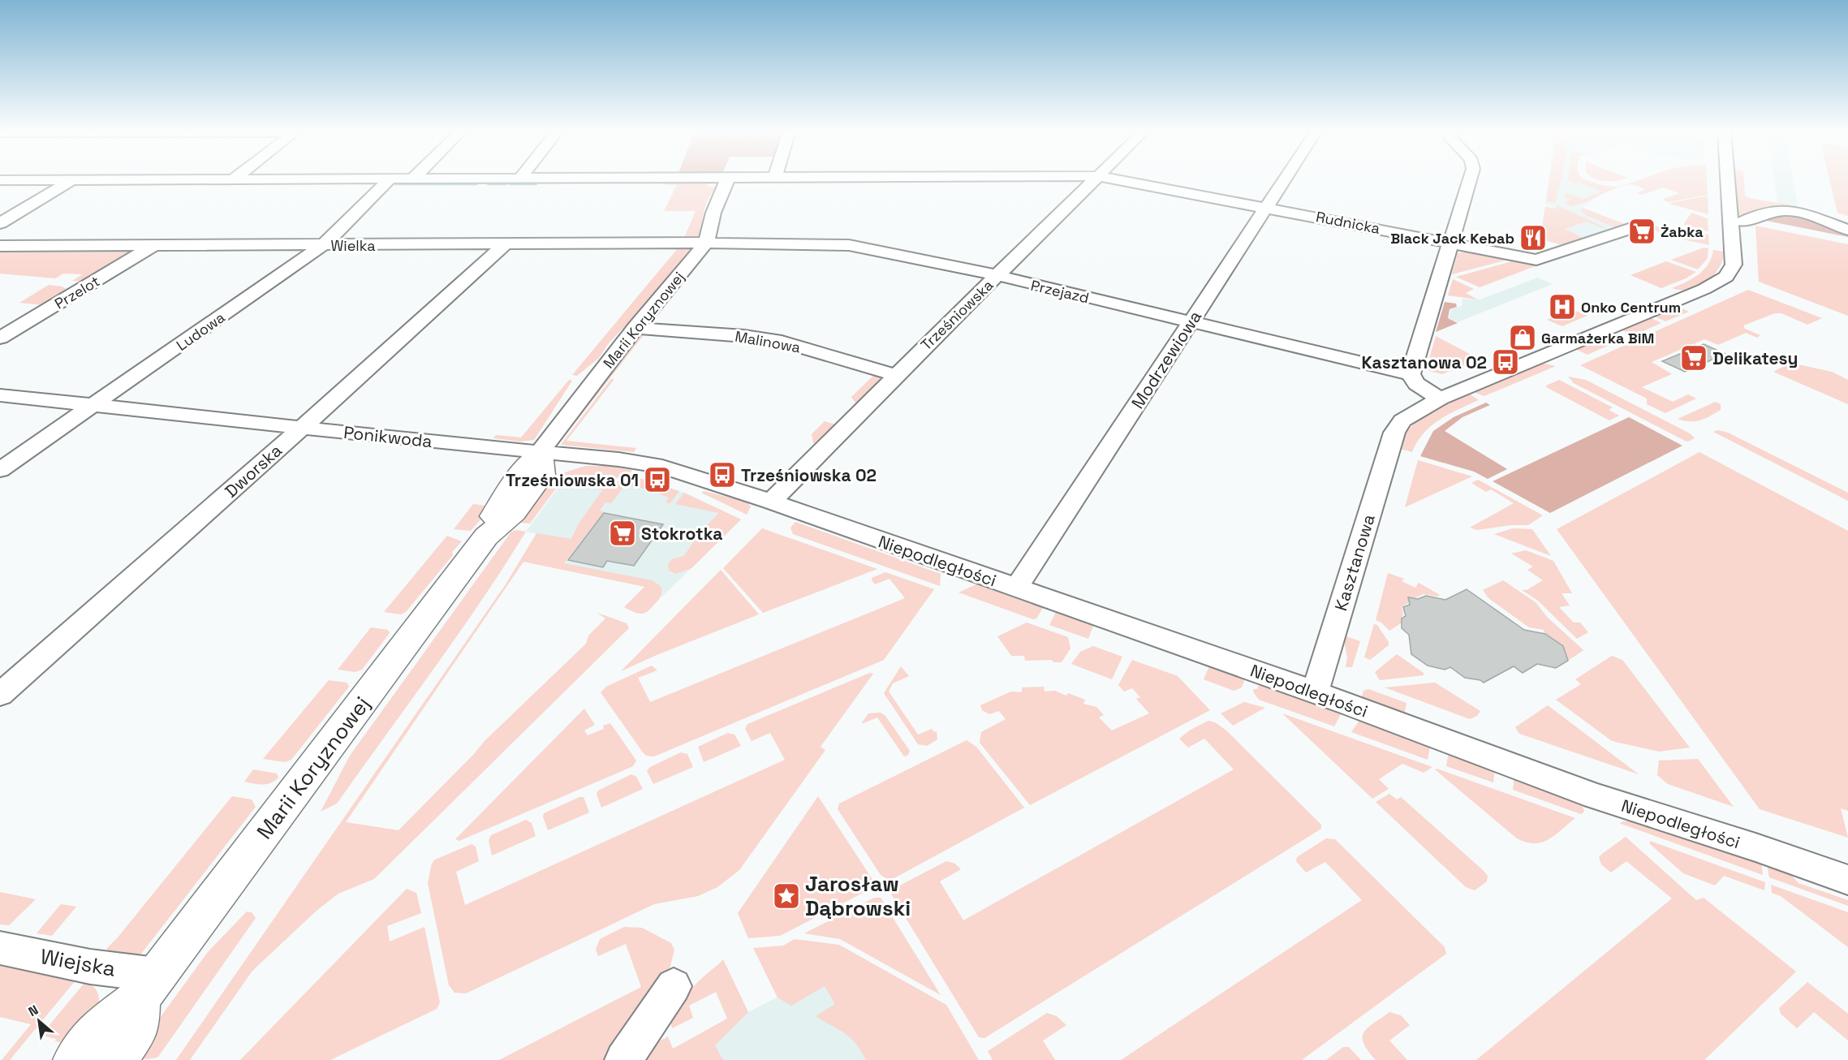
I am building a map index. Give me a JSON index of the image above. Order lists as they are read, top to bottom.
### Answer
{
  "streets": {
    "street": [
      "Rudnicka",
      "Wielka",
      "Przejazd",
      "Przelot",
      "Trześniowska",
      "Marii Koryznowej",
      "Ludowa",
      "Malinowa",
      "Modrzewiowa",
      "Ponikwoda",
      "Dworska",
      "Niepodległości",
      "Kasztanowa",
      "Wiejska"
    ]
  },
  "crossings": [
    ["Rudnicka", "Modrzewiowa"],
    ["Wielka", "Przejazd"],
    ["Wielka", "Przelot"],
    ["Wielka", "Marii Koryznowej"],
    ["Wielka", "Ludowa"],
    ["Wielka", "Dworska"],
    ["Przejazd", "Trześniowska"],
    ["Przejazd", "Marii Koryznowej"],
    ["Przejazd", "Modrzewiowa"],
    ["Trześniowska", "Malinowa"],
    ["Trześniowska", "Ponikwoda"],
    ["Trześniowska", "Niepodległości"],
    ["Marii Koryznowej", "Malinowa"],
    ["Marii Koryznowej", "Ponikwoda"],
    ["Marii Koryznowej", "Wiejska"],
    ["Ludowa", "Ponikwoda"],
    ["Modrzewiowa", "Niepodległości"],
    ["Ponikwoda", "Dworska"],
    ["Ponikwoda", "Niepodległości"],
    ["Niepodległości", "Kasztanowa"]
  ],
  "places": {
    "supermarket": ["Żabka", "Delikatesy", "Stokrotka"],
    "restaurant": ["Black Jack Kebab"],
    "hospital": ["Onko Centrum"],
    "shop": ["Garmażerka BiM"],
    "bus stop": ["Kasztanowa 02", "Trześniowska 02", "Trześniowska 01"],
    "place": ["Jarosław Dąbrowski"]
  },
  "north": "top left"
}
